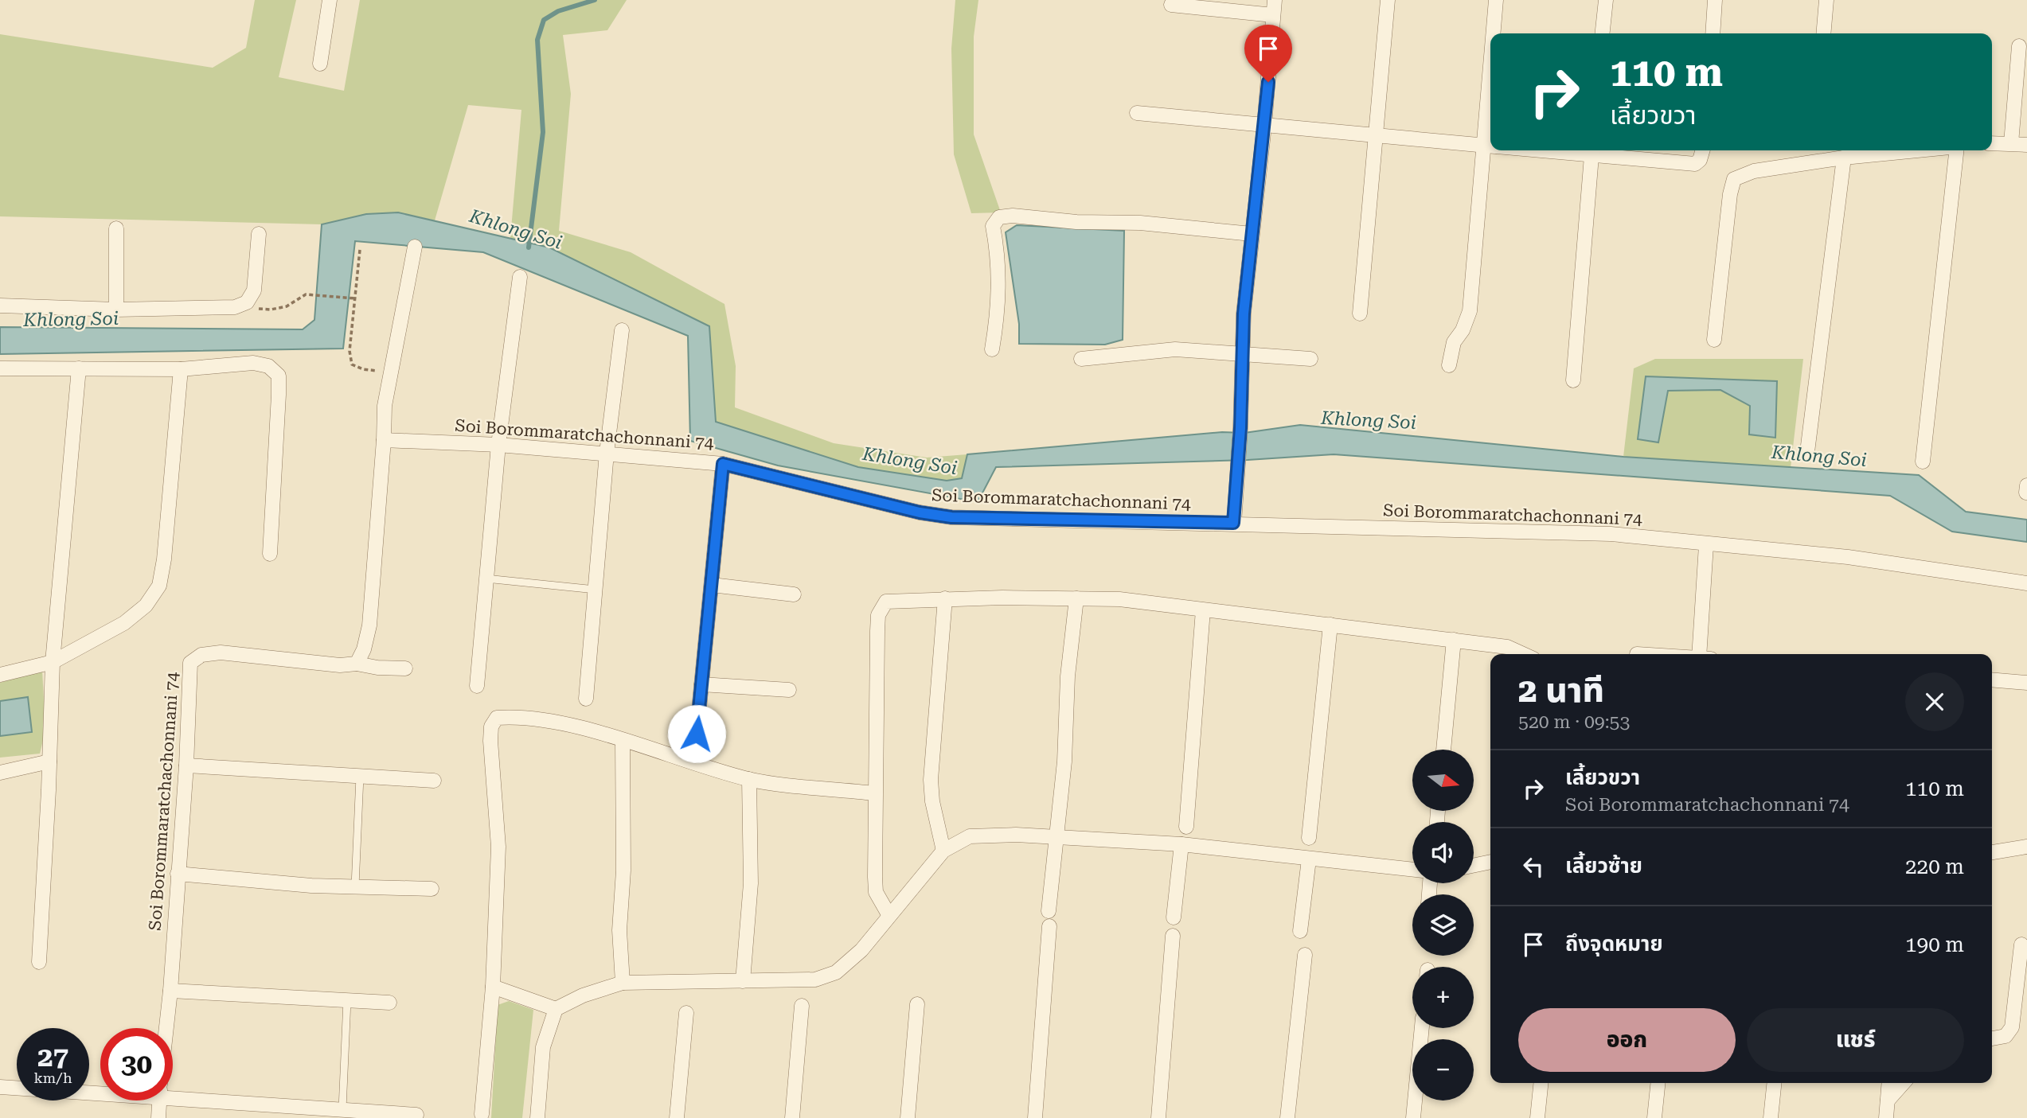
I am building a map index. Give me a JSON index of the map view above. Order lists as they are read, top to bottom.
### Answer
{
  "streets": {
    "street": ["Soi Borommaratchachonnani 74"]
  },
  "water": ["Khlong Soi"],
  "north": "right",
  "page": {
    "turn": ["110 m", "เลี้ยวขวา"],
    "heading": ["2 นาที", "520 m · 09:53"],
    "list": [
      {
        "name": "เลี้ยวขวา",
        "note": "Soi Borommaratchachonnani 74",
        "value": "110 m"
      },
      {
        "name": "เลี้ยวซ้าย",
        "value": "220 m"
      },
      {
        "name": "ถึงจุดหมาย",
        "value": "190 m"
      }
    ],
    "map_buttons": ["+", "−"],
    "buttons": ["ออก", "แชร์"],
    "speed": "27 km/h",
    "limit": "30"
  }
}
